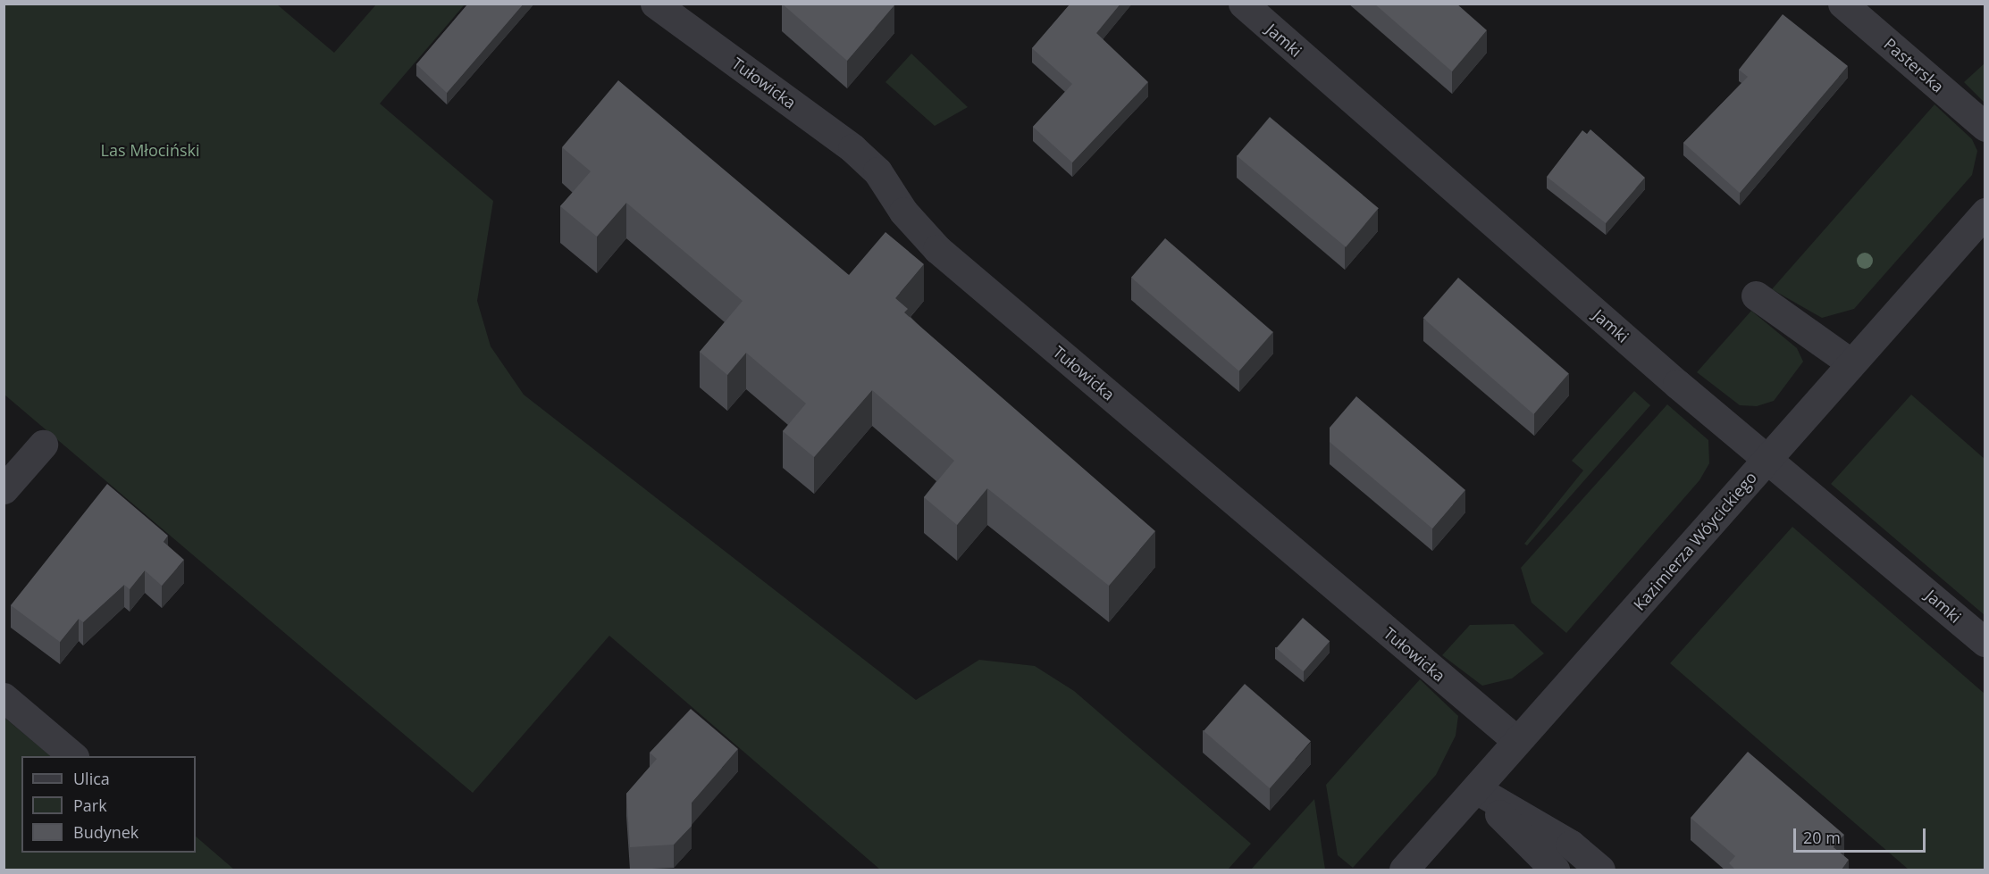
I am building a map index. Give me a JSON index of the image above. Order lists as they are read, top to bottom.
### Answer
{
  "streets": {
    "street": [
      "Jamki",
      "Pasterska",
      "Tułowicka",
      "Kazimierza Wóycickiego"
    ]
  },
  "crossings": [
    ["Jamki", "Kazimierza Wóycickiego"],
    ["Tułowicka", "Kazimierza Wóycickiego"]
  ],
  "parks": ["Las Młociński"],
  "legend": ["Ulica", "Park", "Budynek"],
  "scale_bar": "20 m"
}
